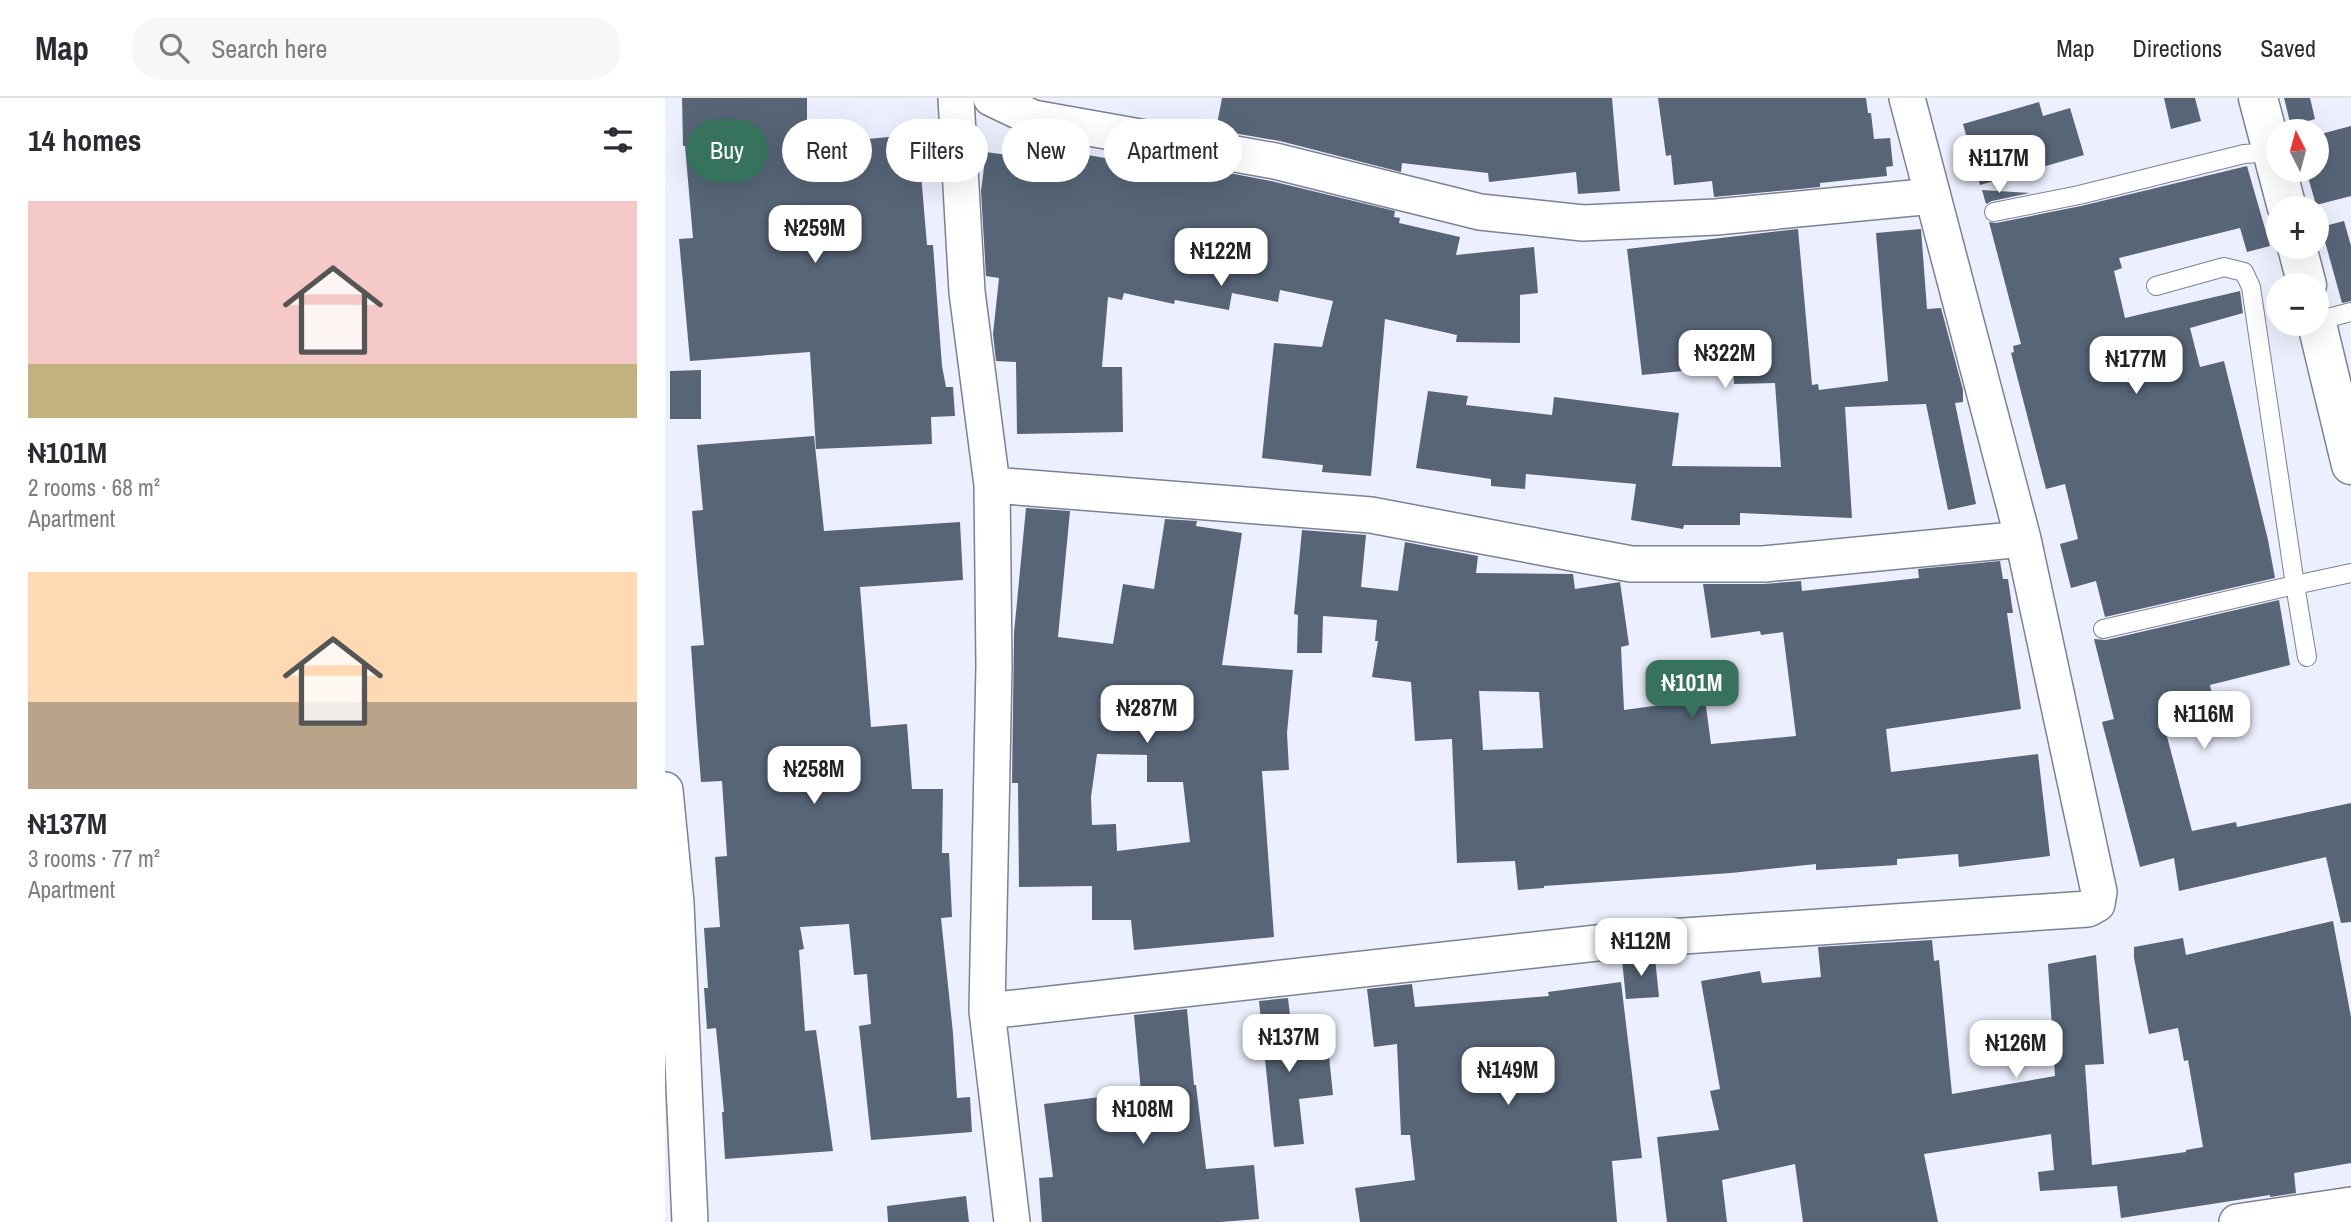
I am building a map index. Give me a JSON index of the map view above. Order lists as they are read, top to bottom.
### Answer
{
  "north": "top",
  "page": {
    "header": "Map",
    "search": "Search here",
    "nav": ["Map", "Directions", "Saved"],
    "heading": "14 homes",
    "map_buttons": ["+", "−"],
    "chip": [
      "Buy",
      "Rent",
      "Filters",
      "New",
      "Apartment"
    ],
    "price": [
      "₦117M",
      "₦259M",
      "₦122M",
      "₦322M",
      "₦177M",
      "₦101M",
      "₦287M",
      "₦116M",
      "₦258M",
      "₦112M",
      "₦137M",
      "₦126M",
      "₦149M",
      "₦108M"
    ],
    "list": [
      {
        "name": "₦101M",
        "note": "2 rooms · 68 m² · Apartment"
      },
      {
        "name": "₦137M",
        "note": "3 rooms · 77 m² · Apartment"
      }
    ]
  }
}
